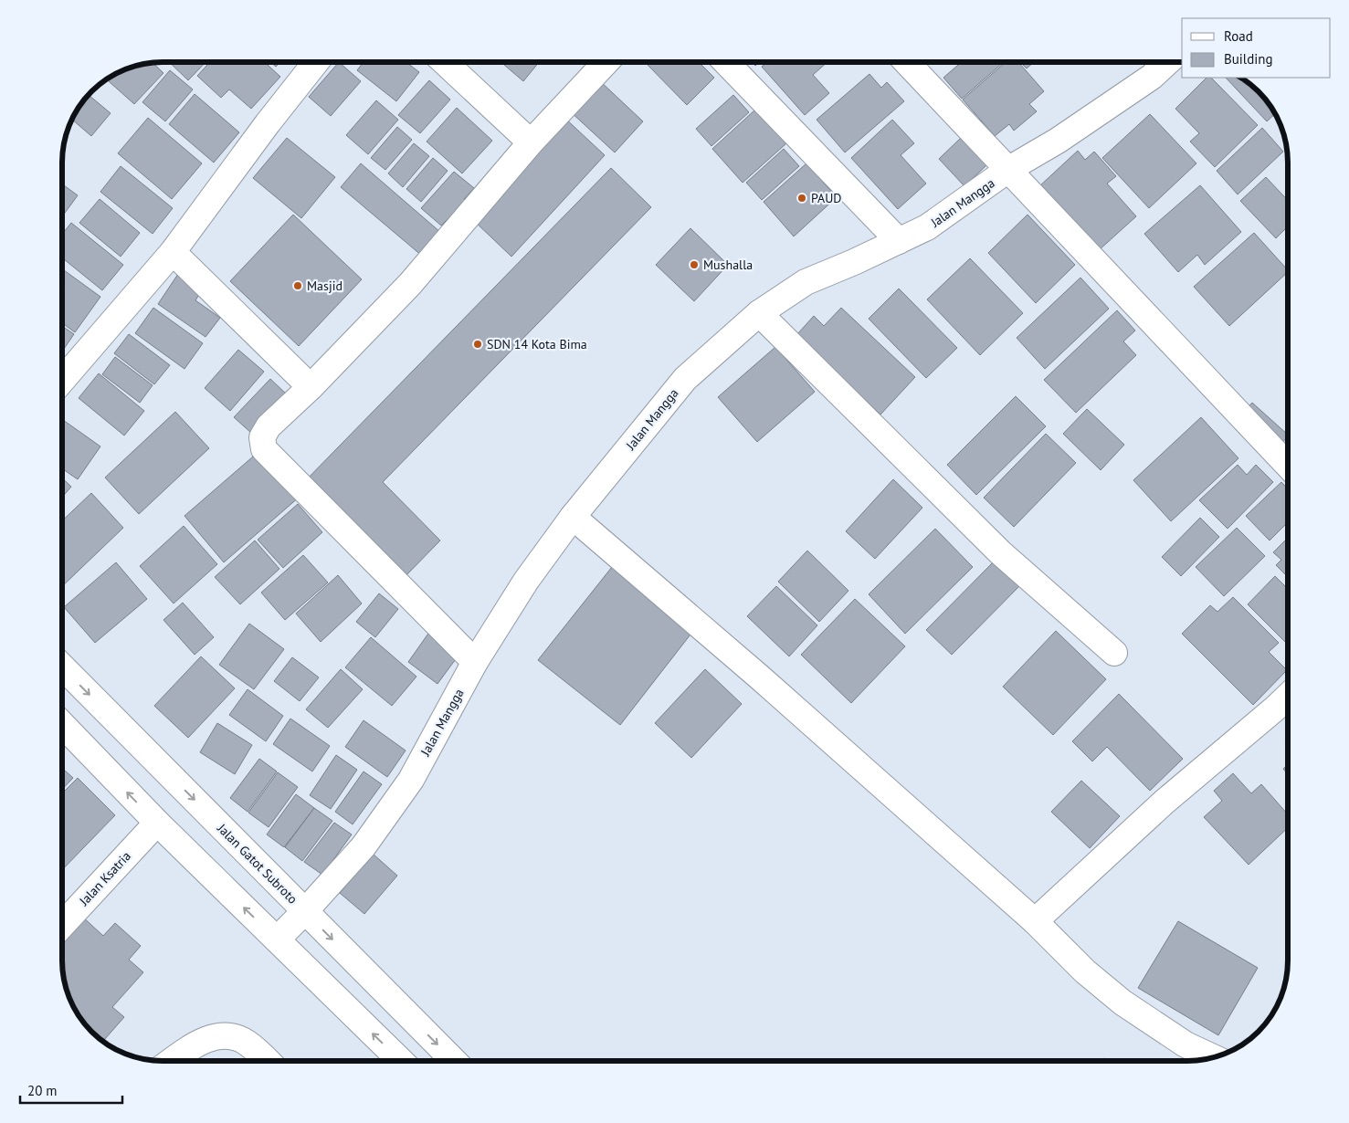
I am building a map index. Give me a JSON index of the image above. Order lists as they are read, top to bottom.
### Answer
{
  "streets": {
    "street": ["Jalan Mangga", "Jalan Gatot Subroto", "Jalan Ksatria"]
  },
  "crossings": [
    ["Jalan Mangga", "Jalan Gatot Subroto"]
  ],
  "places": [
    "PAUD",
    "Mushalla",
    "Masjid",
    "SDN 14 Kota Bima"
  ],
  "legend": ["Road", "Building"],
  "scale_bar": "20 m"
}
